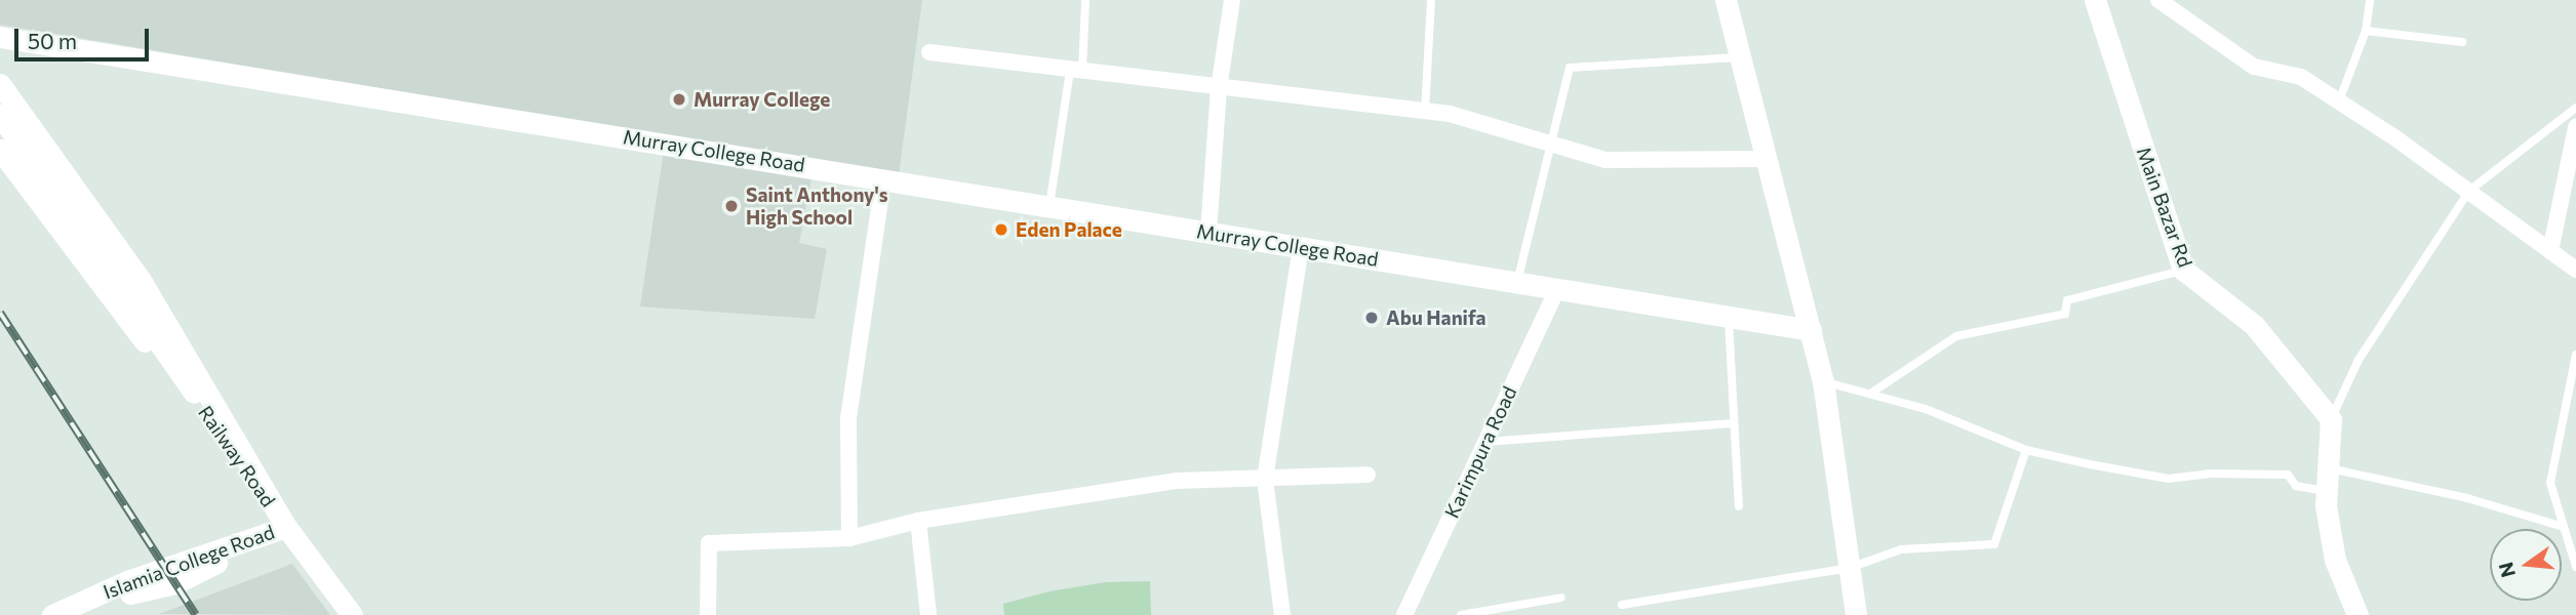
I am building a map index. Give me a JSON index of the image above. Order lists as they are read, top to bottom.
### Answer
{
  "streets": {
    "street": [
      "Murray College Road",
      "Main Bazar Rd",
      "Karimpura Road",
      "Railway Road",
      "Islamia College Road"
    ]
  },
  "crossings": [
    ["Murray College Road", "Karimpura Road"],
    ["Railway Road", "Islamia College Road"]
  ],
  "places": [
    "Murray College",
    "Saint Anthony's High School",
    "Eden Palace",
    "Abu Hanifa"
  ],
  "scale_bar": "50 m",
  "north": "left"
}
